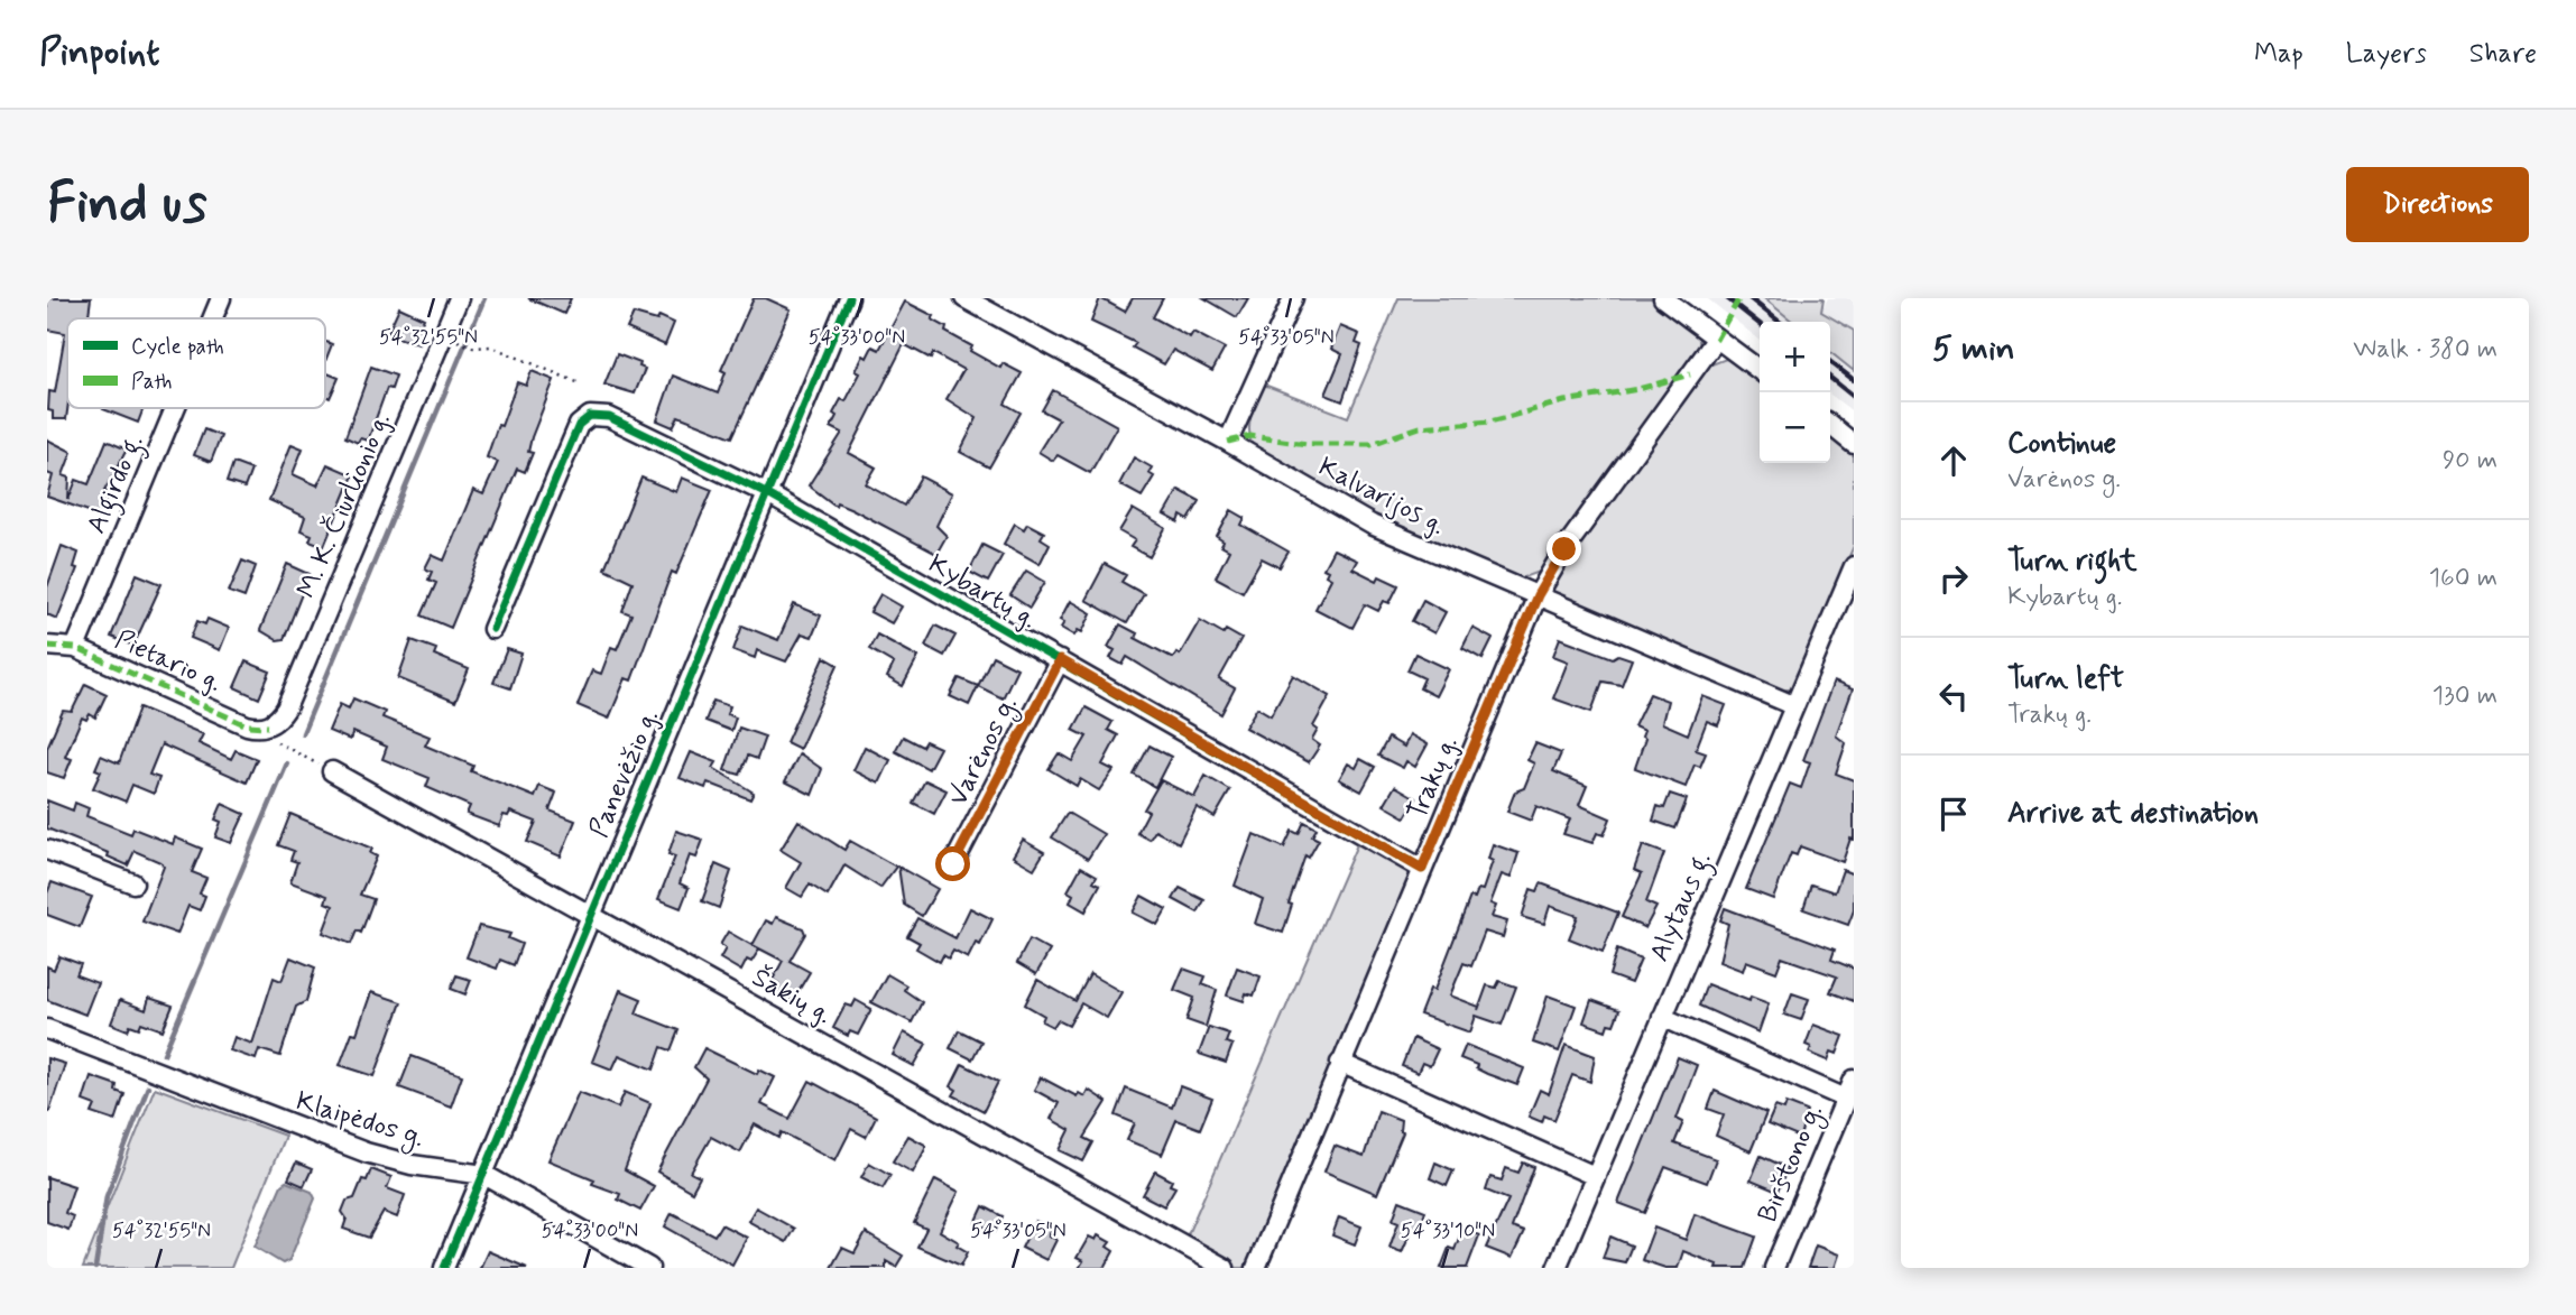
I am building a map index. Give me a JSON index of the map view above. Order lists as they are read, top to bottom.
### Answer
{
  "streets": {
    "street": [
      "Algirdo g.",
      "Kalvarijos g.",
      "M. K. Čiurlionio g.",
      "Kybartų g.",
      "Pietario g.",
      "Varėnos g.",
      "Panevėžio g.",
      "Trakų g.",
      "Alytaus g.",
      "Šakių g.",
      "Klaipėdos g.",
      "Birštono g."
    ]
  },
  "crossings": [
    ["Algirdo g.", "Pietario g."],
    ["Kalvarijos g.", "Trakų g."],
    ["Kalvarijos g.", "Alytaus g."],
    ["M. K. Čiurlionio g.", "Pietario g."],
    ["Kybartų g.", "Varėnos g."],
    ["Kybartų g.", "Panevėžio g."],
    ["Kybartų g.", "Trakų g."],
    ["Panevėžio g.", "Šakių g."],
    ["Panevėžio g.", "Klaipėdos g."]
  ],
  "legend": ["Cycle path", "Path"],
  "page": {
    "header": "Pinpoint",
    "nav": ["Map", "Layers", "Share"],
    "buttons": "Directions",
    "title": "Find us",
    "heading": ["5 min", "Walk · 380 m"],
    "map_buttons": ["+", "−"],
    "list": [
      ["Continue", "Varėnos g.", "90 m"],
      ["Turn right", "Kybartų g.", "160 m"],
      ["Turn left", "Trakų g.", "130 m"],
      "Arrive at destination"
    ]
  },
  "coordinates": [
    "54°32'55\"N",
    "54°33'00\"N",
    "54°33'05\"N",
    "54°33'10\"N"
  ]
}
